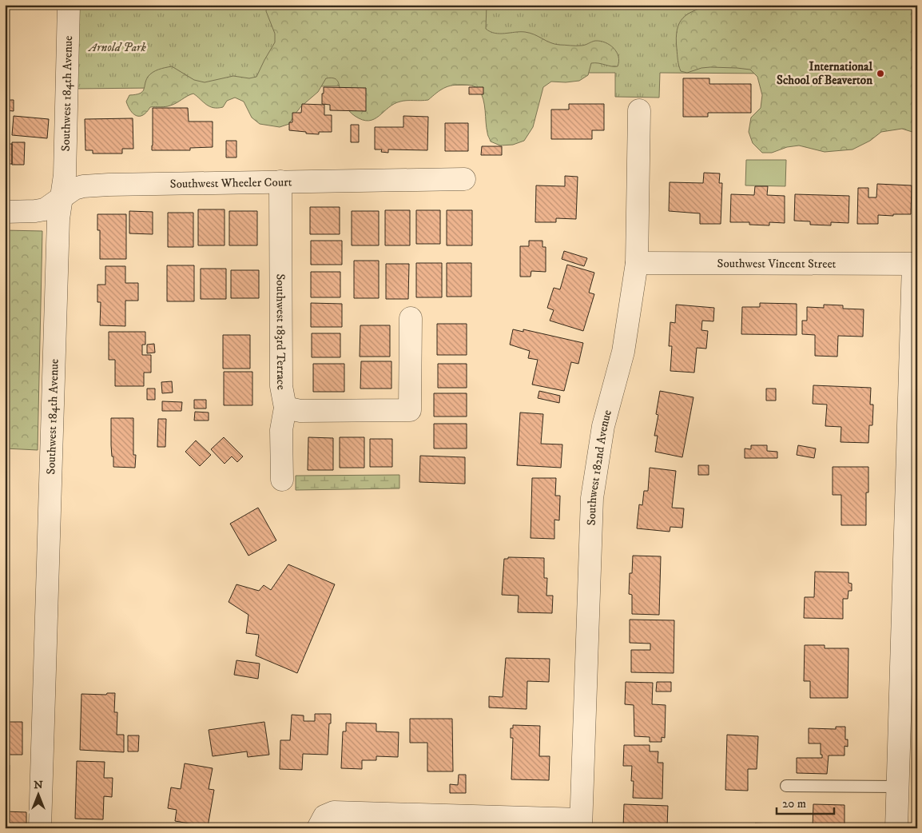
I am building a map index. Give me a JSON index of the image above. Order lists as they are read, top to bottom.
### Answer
{
  "streets": {
    "street": [
      "Southwest 184th Avenue",
      "Southwest Wheeler Court",
      "Southwest Vincent Street",
      "Southwest 183rd Terrace",
      "Southwest 182nd Avenue"
    ]
  },
  "crossings": [
    ["Southwest 184th Avenue", "Southwest Wheeler Court"],
    ["Southwest Wheeler Court", "Southwest 183rd Terrace"],
    ["Southwest Vincent Street", "Southwest 182nd Avenue"]
  ],
  "parks": ["Arnold Park"],
  "places": ["International School of Beaverton"],
  "scale_bar": "20 m",
  "north": "top"
}
